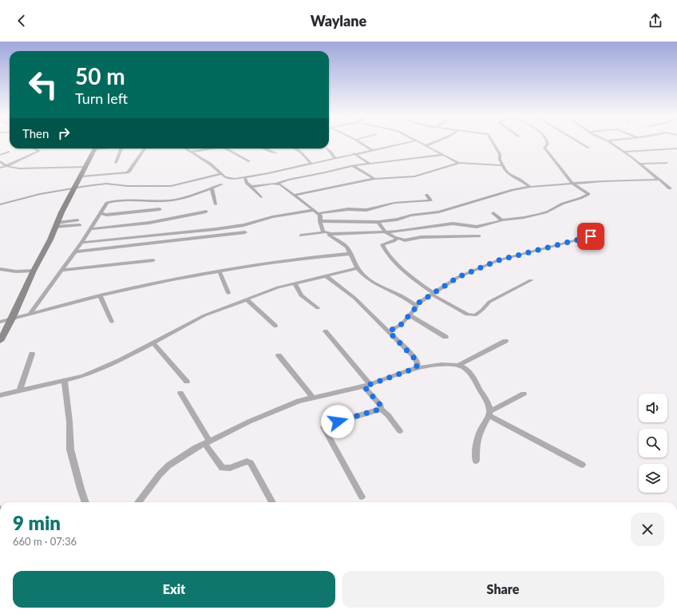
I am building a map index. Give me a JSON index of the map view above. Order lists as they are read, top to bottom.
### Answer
{
  "page": {
    "header": "Waylane",
    "turn": ["50 m", "Turn left"],
    "then": "Then",
    "heading": ["9 min", "660 m · 07:36"],
    "buttons": ["Exit", "Share"]
  }
}
